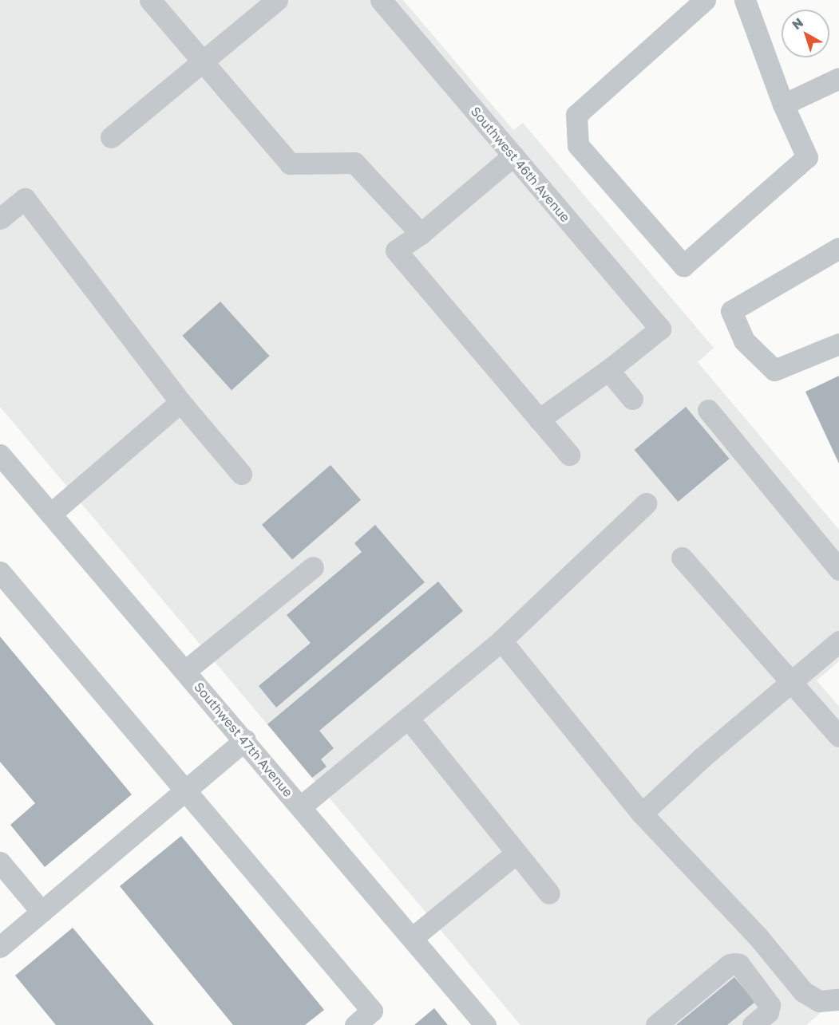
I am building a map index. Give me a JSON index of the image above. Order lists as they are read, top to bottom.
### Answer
{
  "streets": {
    "street": ["Southwest 46th Avenue", "Southwest 47th Avenue"]
  },
  "north": "top left"
}
